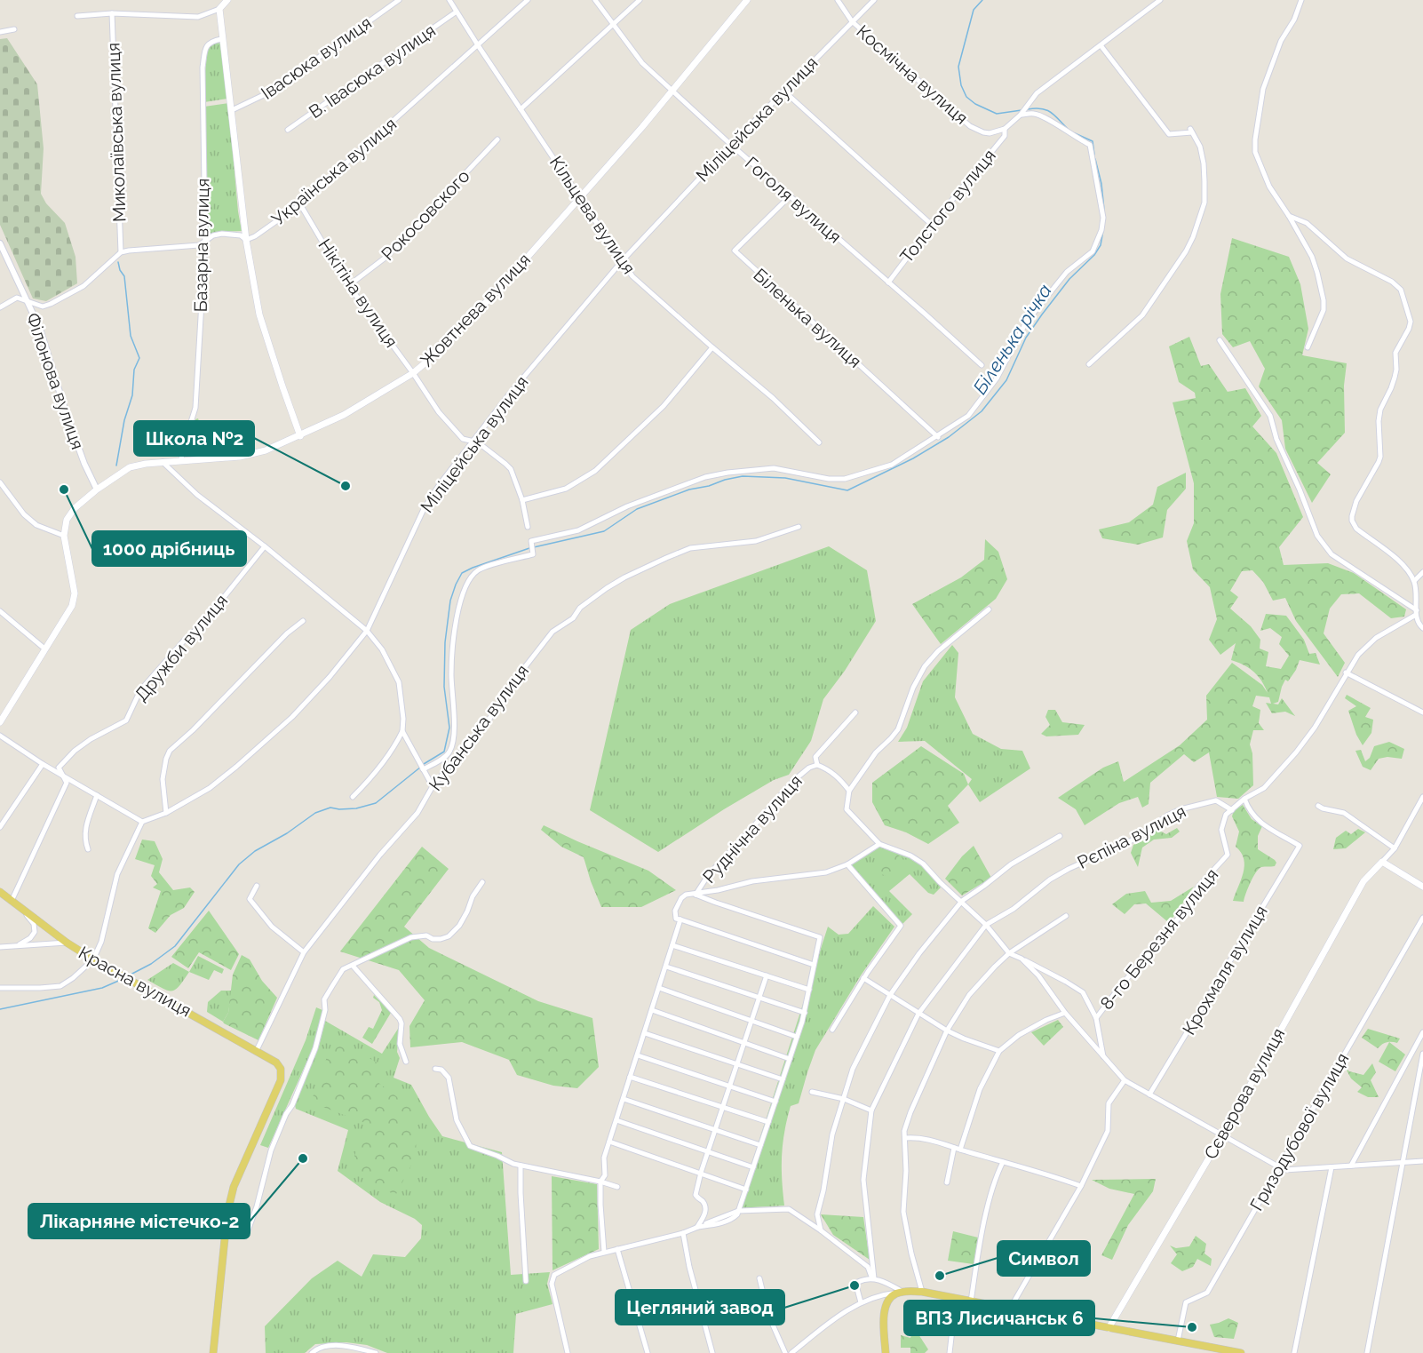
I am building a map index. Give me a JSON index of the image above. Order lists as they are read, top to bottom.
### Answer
{
  "streets": {
    "main road": [
      "Базарна вулиця",
      "Жовтнева вулиця",
      "Красна вулиця",
      "Сєверова вулиця"
    ],
    "street": [
      "Івасюка вулиця",
      "В. Івасюка вулиця",
      "Космічна вулиця",
      "Міліцейська вулиця",
      "Миколаївська вулиця",
      "Українська вулиця",
      "Гоголя вулиця",
      "Толстого вулиця",
      "Рокосовского",
      "Кільцева вулиця",
      "Нікітіна вулиця",
      "Біленька вулиця",
      "Філонова вулиця",
      "Дружби вулиця",
      "Кубанська вулиця",
      "Руднічна вулиця",
      "Рєпіна вулиця",
      "8-го Березня вулиця",
      "Крохмаля вулиця",
      "Гризодубової вулиця"
    ]
  },
  "crossings": [
    ["Івасюка вулиця", "Базарна вулиця"],
    ["В. Івасюка вулиця", "Кільцева вулиця"],
    ["Космічна вулиця", "Міліцейська вулиця"],
    ["Космічна вулиця", "Толстого вулиця"],
    ["Міліцейська вулиця", "Гоголя вулиця"],
    ["Міліцейська вулиця", "Кільцева вулиця"],
    ["Міліцейська вулиця", "Нікітіна вулиця"],
    ["Українська вулиця", "Кільцева вулиця"],
    ["Українська вулиця", "Базарна вулиця"],
    ["Українська вулиця", "Нікітіна вулиця"],
    ["Гоголя вулиця", "Толстого вулиця"],
    ["Гоголя вулиця", "Жовтнева вулиця"],
    ["Гоголя вулиця", "Біленька вулиця"],
    ["Рокосовского", "Нікітіна вулиця"],
    ["Кільцева вулиця", "Жовтнева вулиця"],
    ["Базарна вулиця", "Жовтнева вулиця"],
    ["Нікітіна вулиця", "Жовтнева вулиця"],
    ["Жовтнева вулиця", "Філонова вулиця"],
    ["Дружби вулиця", "Красна вулиця"],
    ["Кубанська вулиця", "Красна вулиця"],
    ["Рєпіна вулиця", "8-го Березня вулиця"]
  ],
  "water": ["Біленька річка"],
  "places": [
    "Школа №2",
    "1000 дрібниць",
    "Лікарняне містечко-2",
    "Символ",
    "Цегляний завод",
    "ВПЗ Лисичанськ 6"
  ]
}
